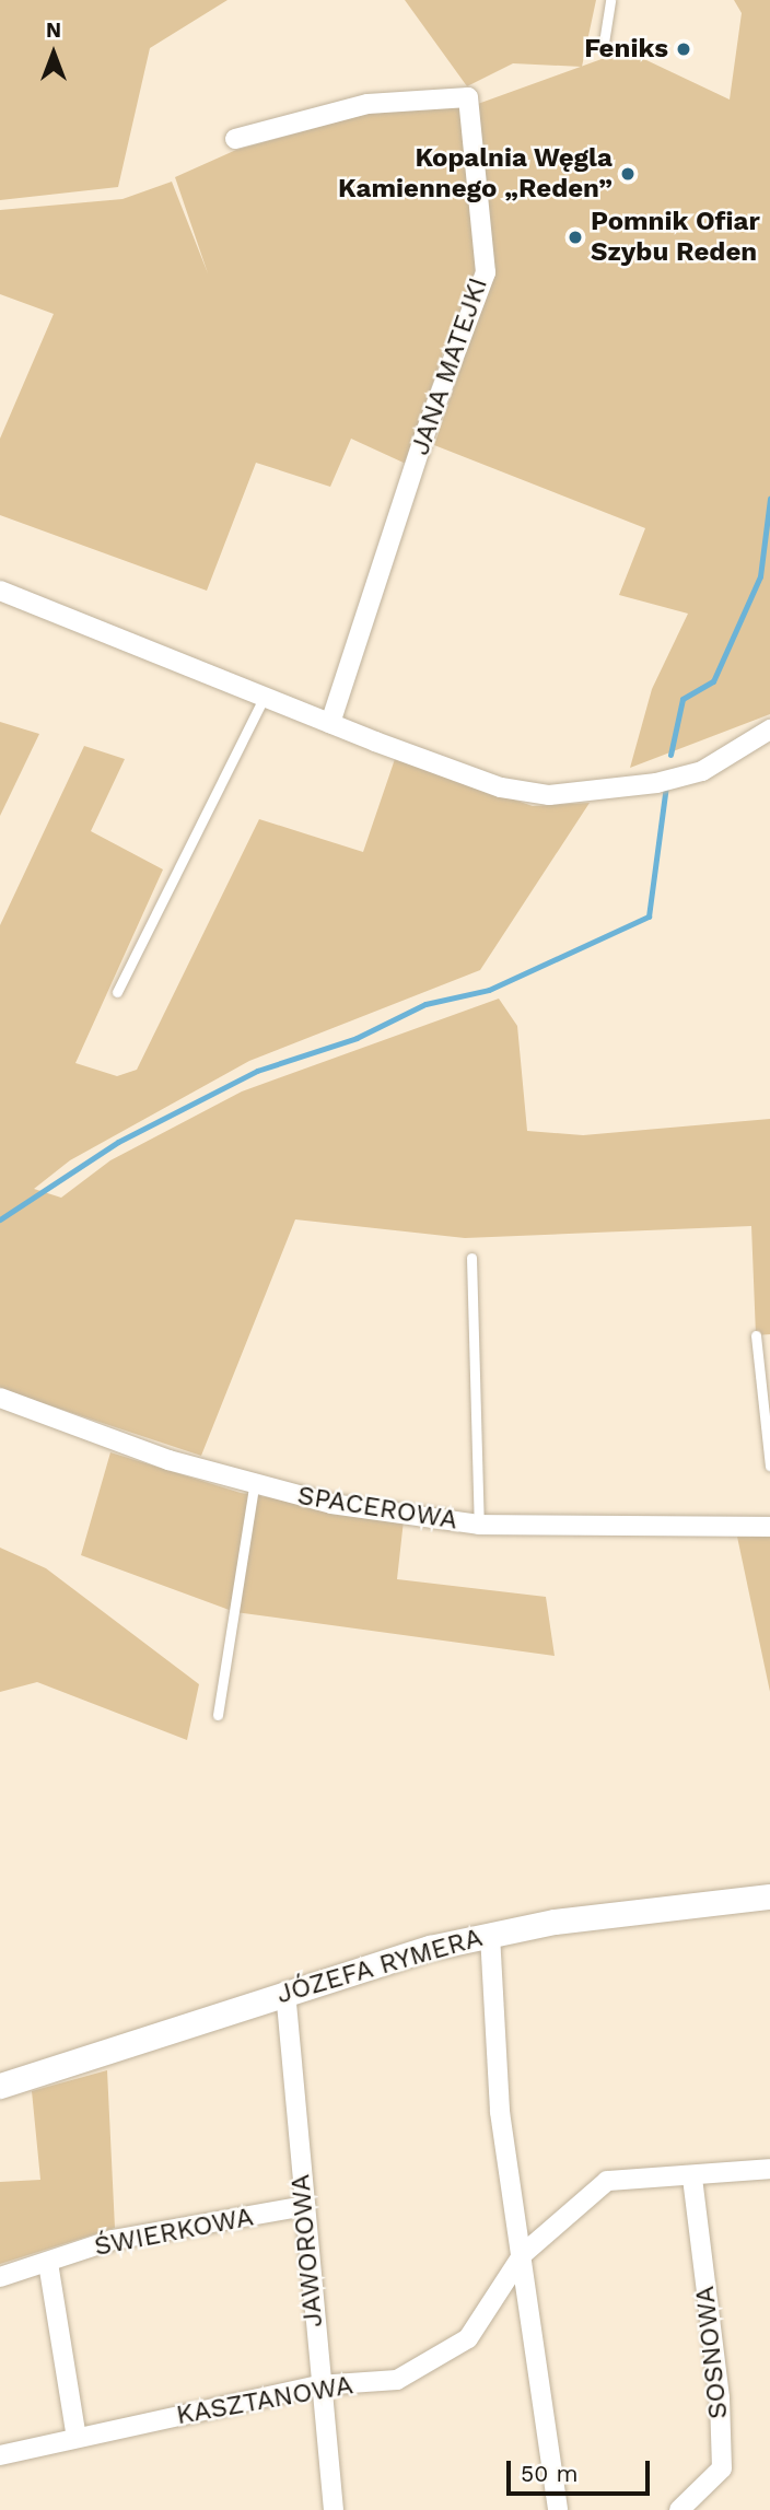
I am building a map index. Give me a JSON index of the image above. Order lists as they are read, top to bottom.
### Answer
{
  "streets": {
    "street": [
      "JANA MATEJKI",
      "SPACEROWA",
      "JÓZEFA RYMERA",
      "ŚWIERKOWA",
      "JAWOROWA",
      "SOSNOWA",
      "KASZTANOWA"
    ]
  },
  "crossings": [
    ["JÓZEFA RYMERA", "JAWOROWA"],
    ["ŚWIERKOWA", "JAWOROWA"],
    ["JAWOROWA", "KASZTANOWA"],
    ["SOSNOWA", "KASZTANOWA"]
  ],
  "places": ["Feniks", "Kopalnia Węgla Kamiennego „Reden”", "Pomnik Ofiar Szybu Reden"],
  "scale_bar": "50 m",
  "north": "top"
}
